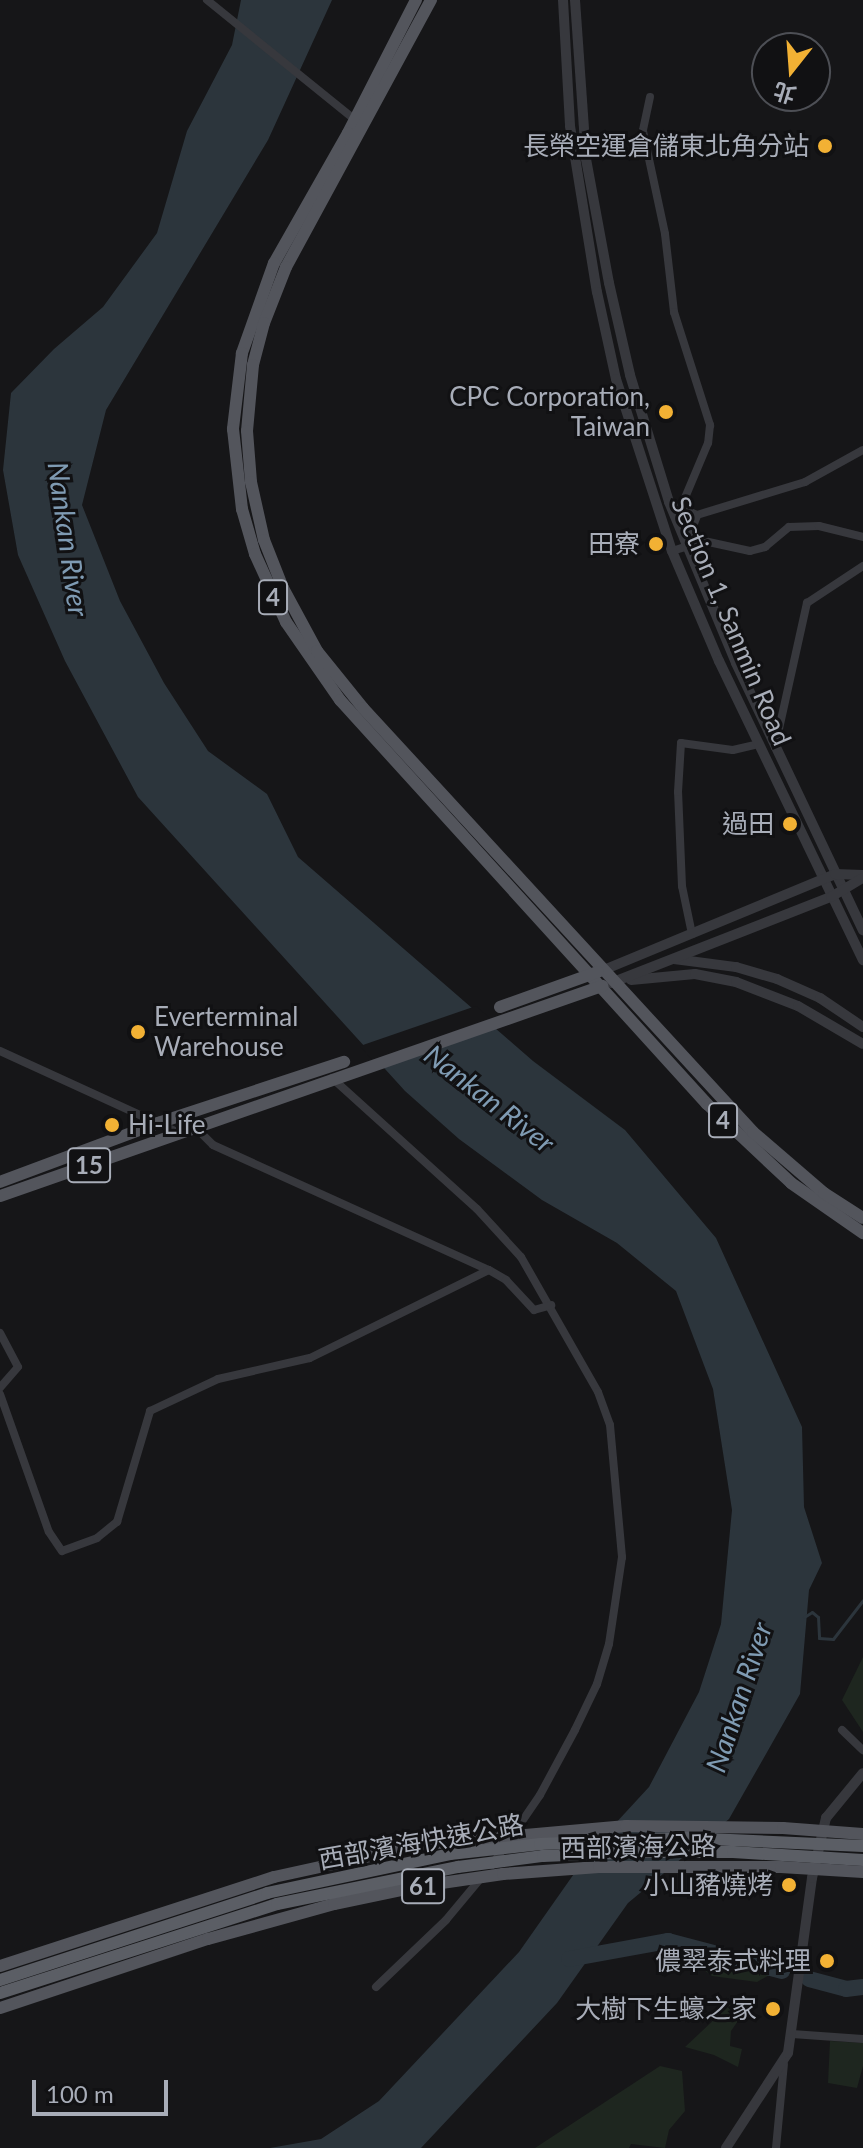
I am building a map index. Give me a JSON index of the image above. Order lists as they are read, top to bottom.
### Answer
{
  "streets": {
    "highway": ["西部濱海快速公路", "61"],
    "main road": ["4", "15", "西部濱海公路"],
    "street": ["Section 1, Sanmin Road"]
  },
  "crossings": [
    ["4", "15"]
  ],
  "water": ["Nankan River"],
  "places": [
    "長榮空運倉儲東北角分站",
    "CPC Corporation, Taiwan",
    "田寮",
    "過田",
    "Everterminal Warehouse",
    "Hi-Life",
    "小山豬燒烤",
    "儂翠泰式料理",
    "大樹下生蠔之家"
  ],
  "scale_bar": "100 m",
  "north": "bottom"
}
